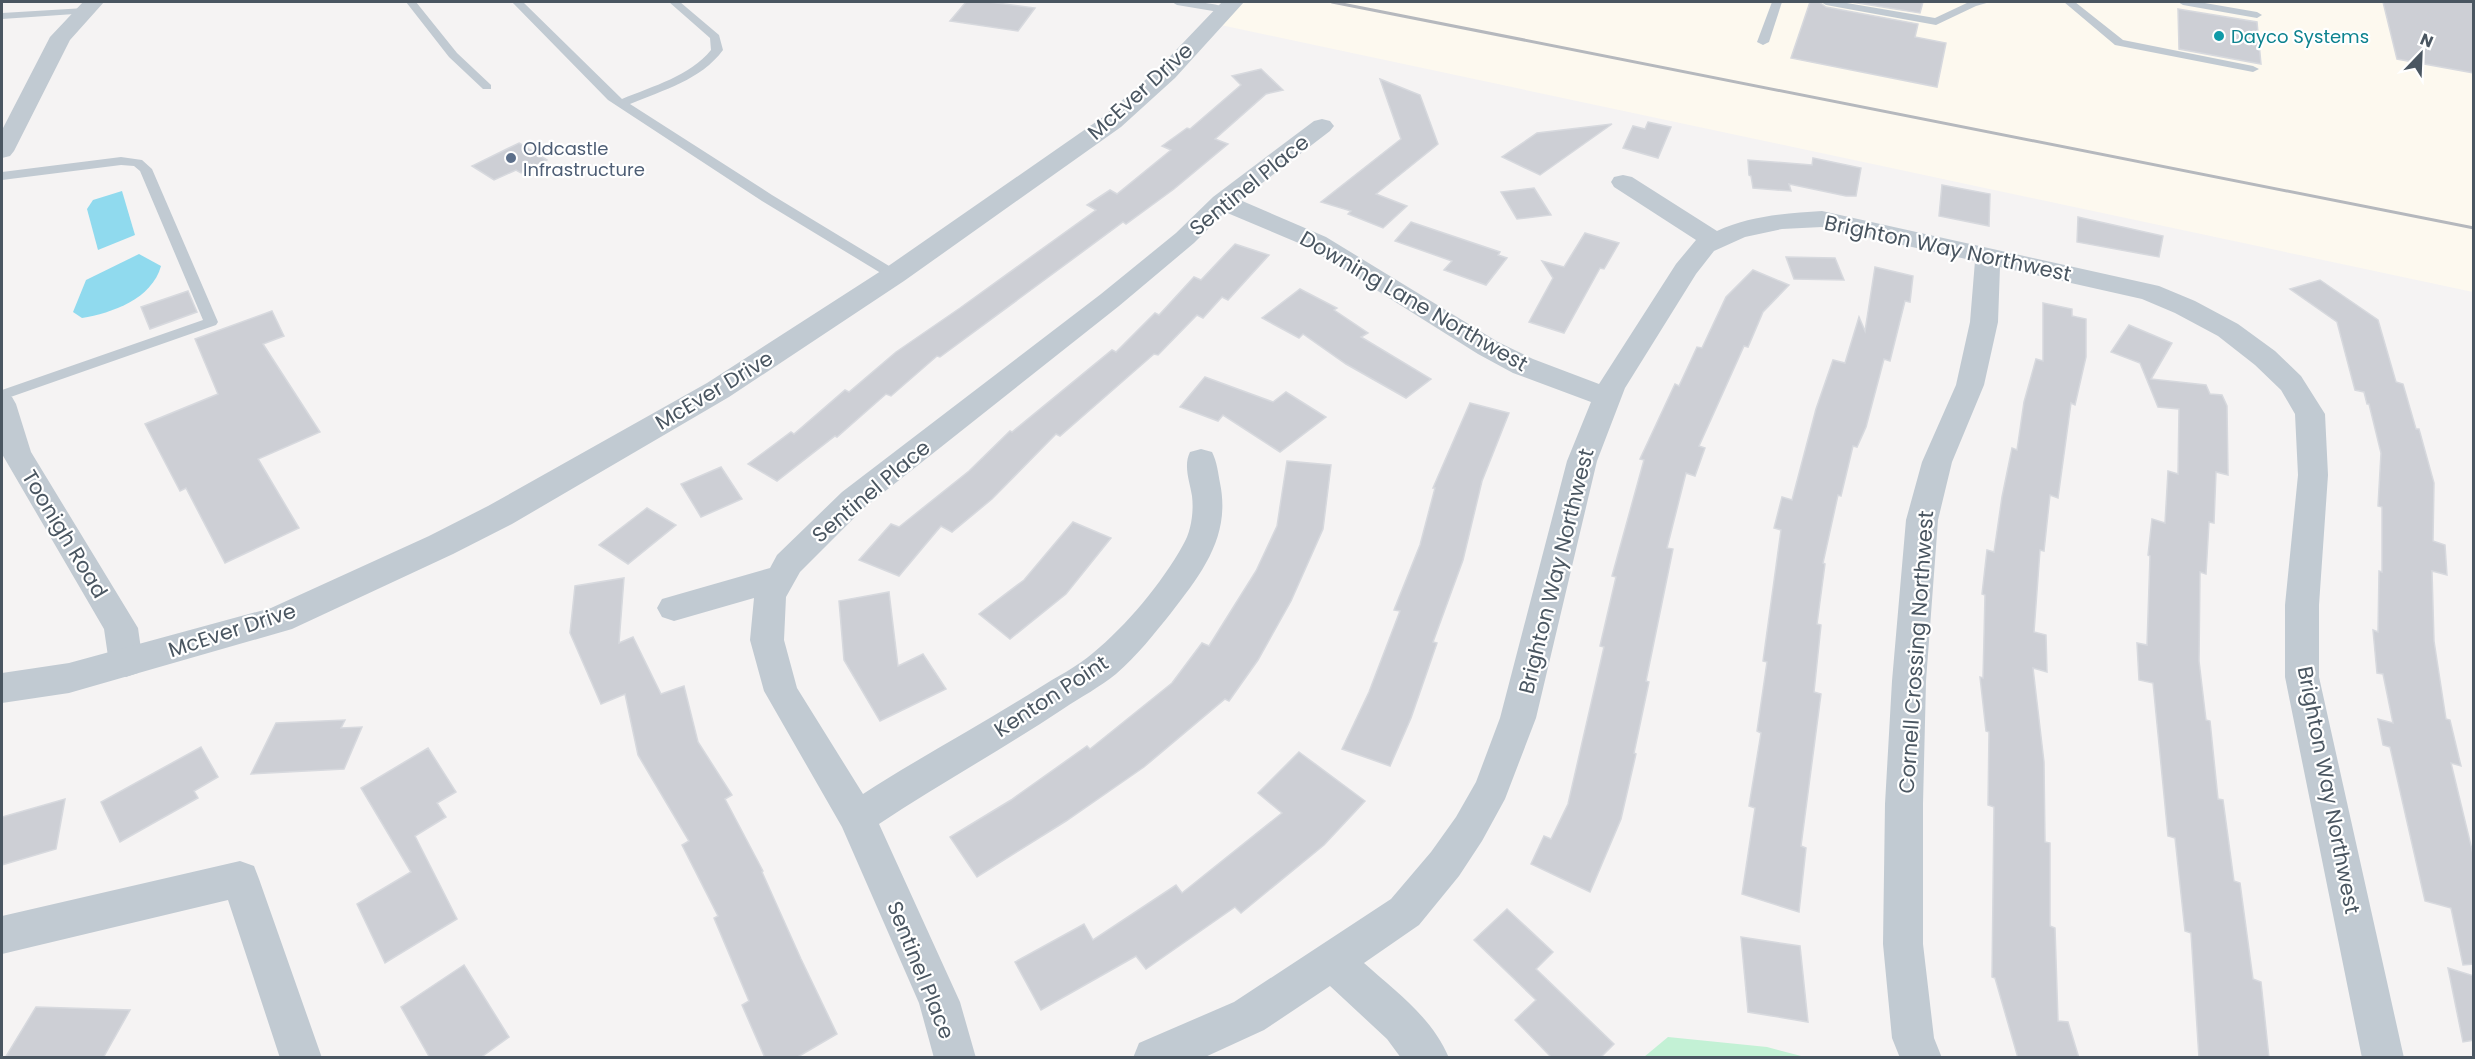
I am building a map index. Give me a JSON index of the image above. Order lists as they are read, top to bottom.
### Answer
{
  "streets": {
    "street": [
      "McEver Drive",
      "Sentinel Place",
      "Brighton Way Northwest",
      "Downing Lane Northwest",
      "Toonigh Road",
      "Cornell Crossing Northwest",
      "Kenton Point"
    ]
  },
  "crossings": [
    ["McEver Drive", "Toonigh Road"],
    ["Sentinel Place", "Downing Lane Northwest"],
    ["Sentinel Place", "Kenton Point"],
    ["Brighton Way Northwest", "Downing Lane Northwest"],
    ["Brighton Way Northwest", "Cornell Crossing Northwest"]
  ],
  "places": ["Dayco Systems", "Oldcastle Infrastructure"],
  "north": "top right"
}
